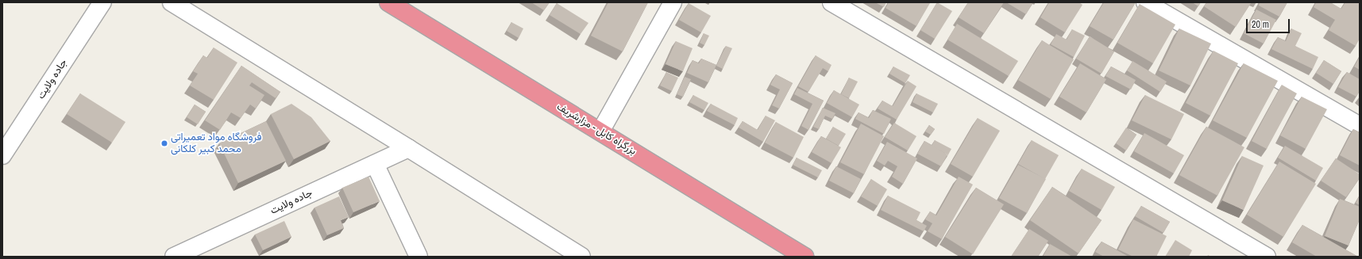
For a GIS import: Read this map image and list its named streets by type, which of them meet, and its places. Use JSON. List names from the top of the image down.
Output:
{
  "streets": {
    "highway": ["بزرگراه کابل - مزارشریف"],
    "street": ["جاده ولایت"]
  },
  "places": ["فروشگاه مواد تعمیراتی محمد کبیر کلکانی"],
  "scale_bar": "20 m"
}
